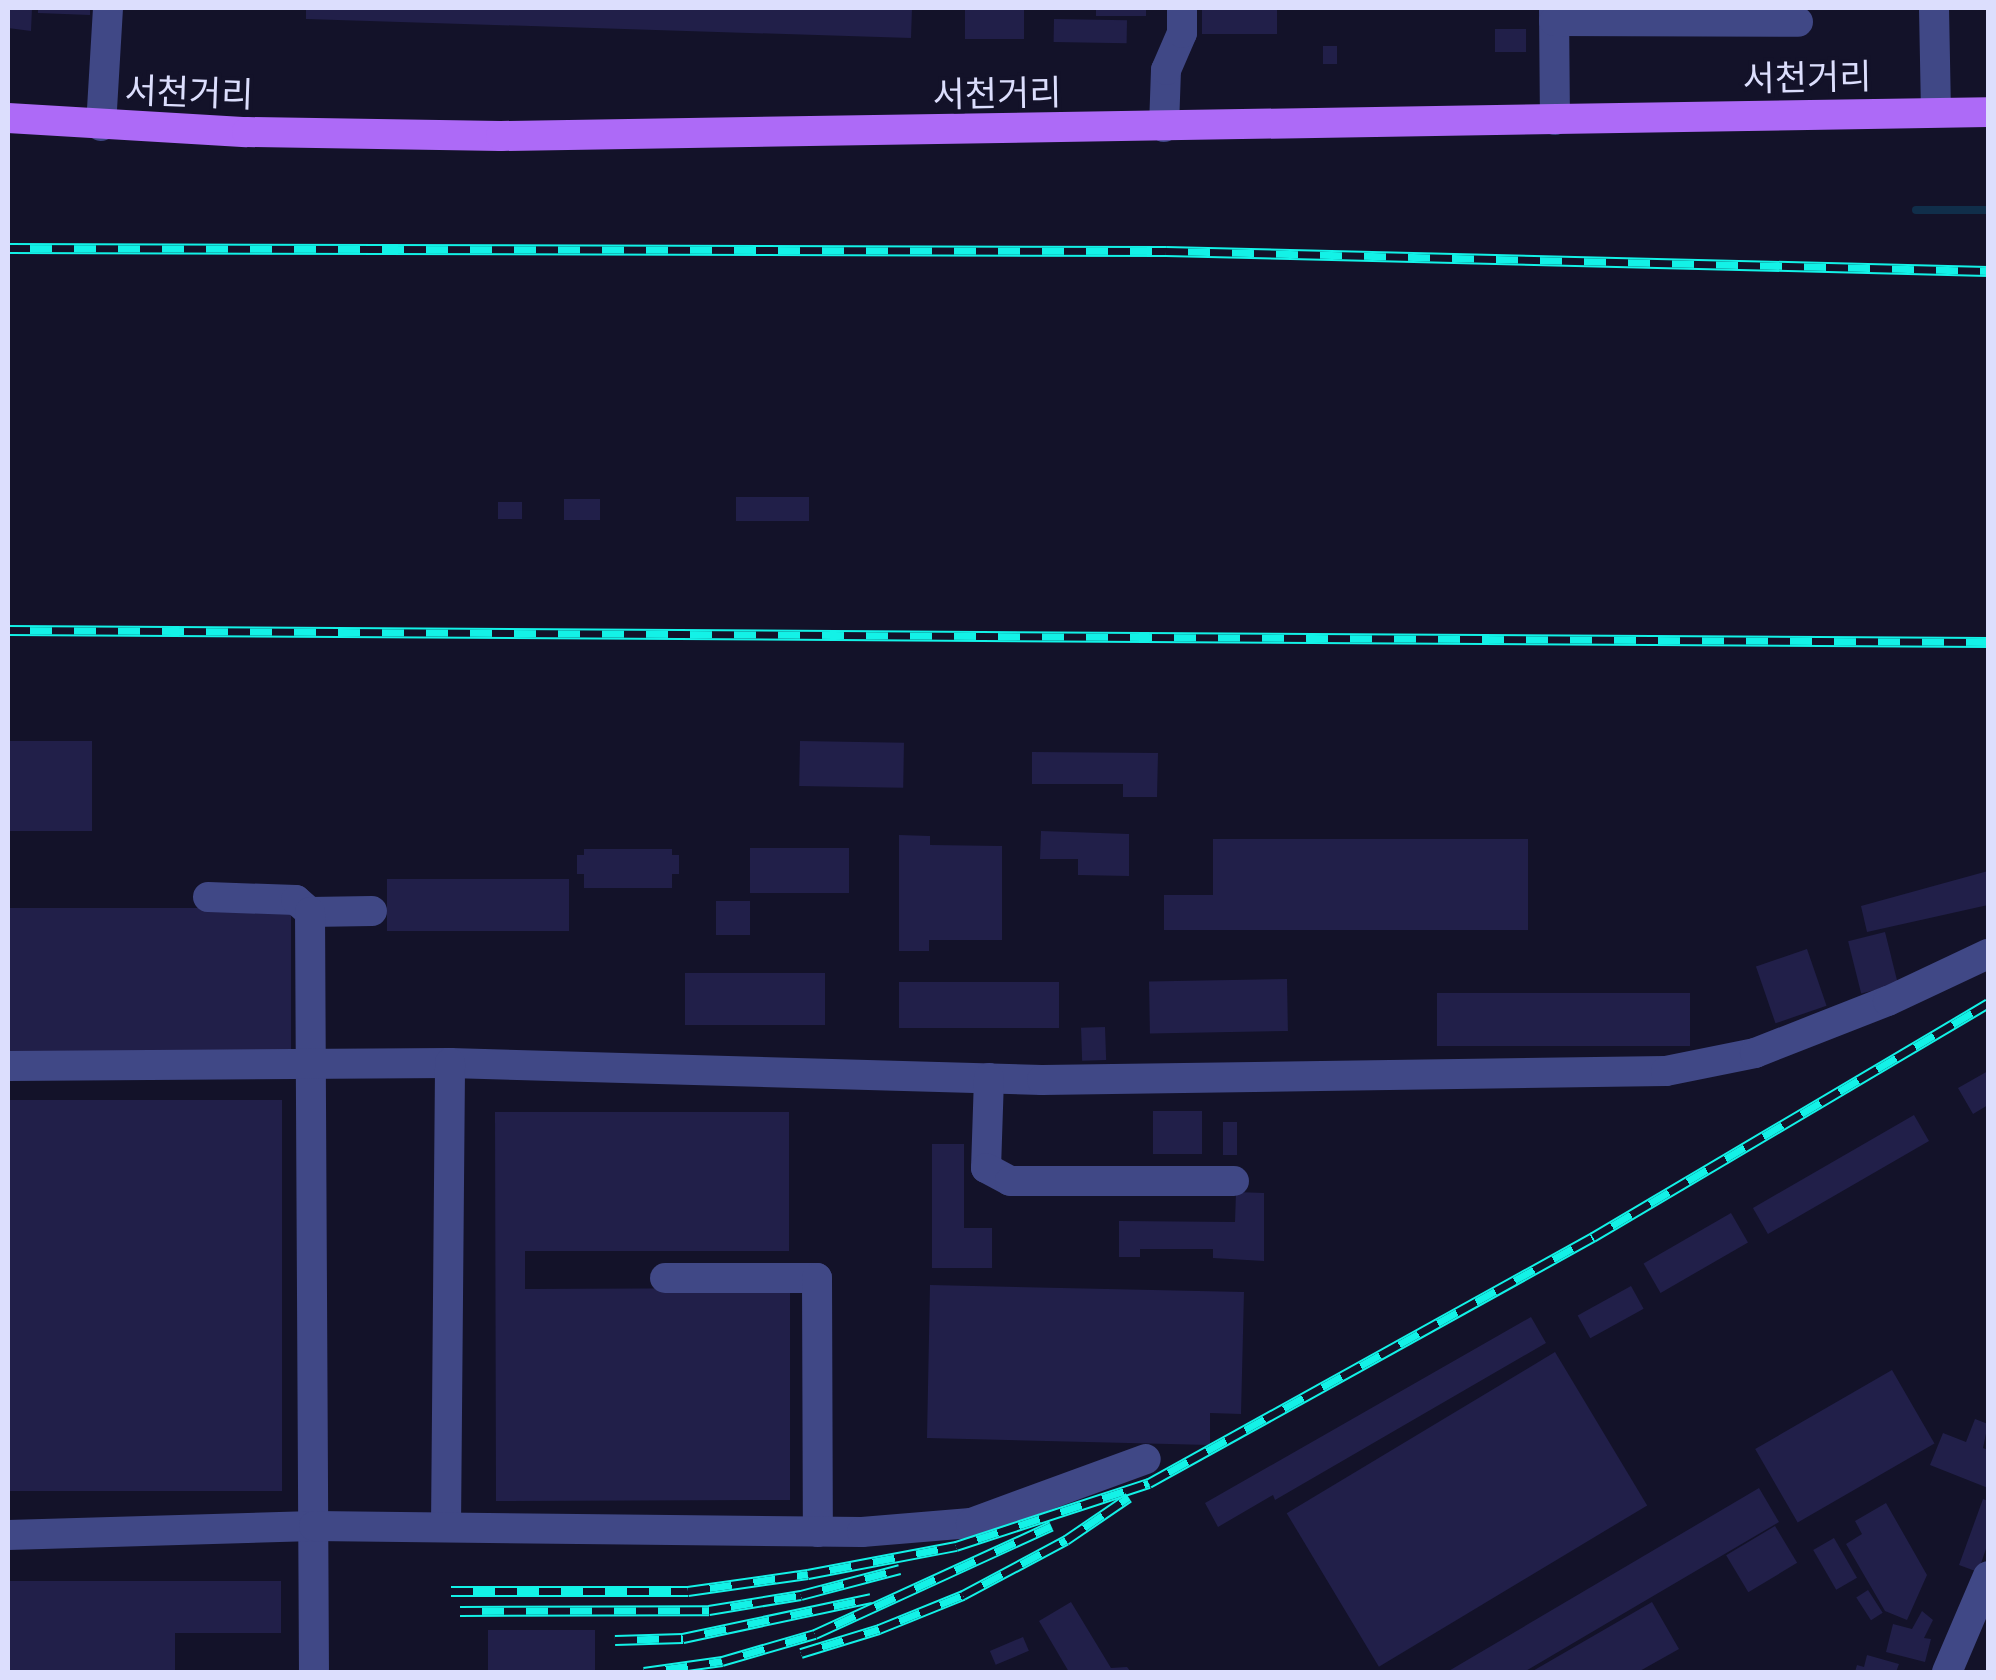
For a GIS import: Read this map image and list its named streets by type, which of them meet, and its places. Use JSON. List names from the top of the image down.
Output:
{
  "streets": {
    "main road": ["서천거리"]
  }
}
